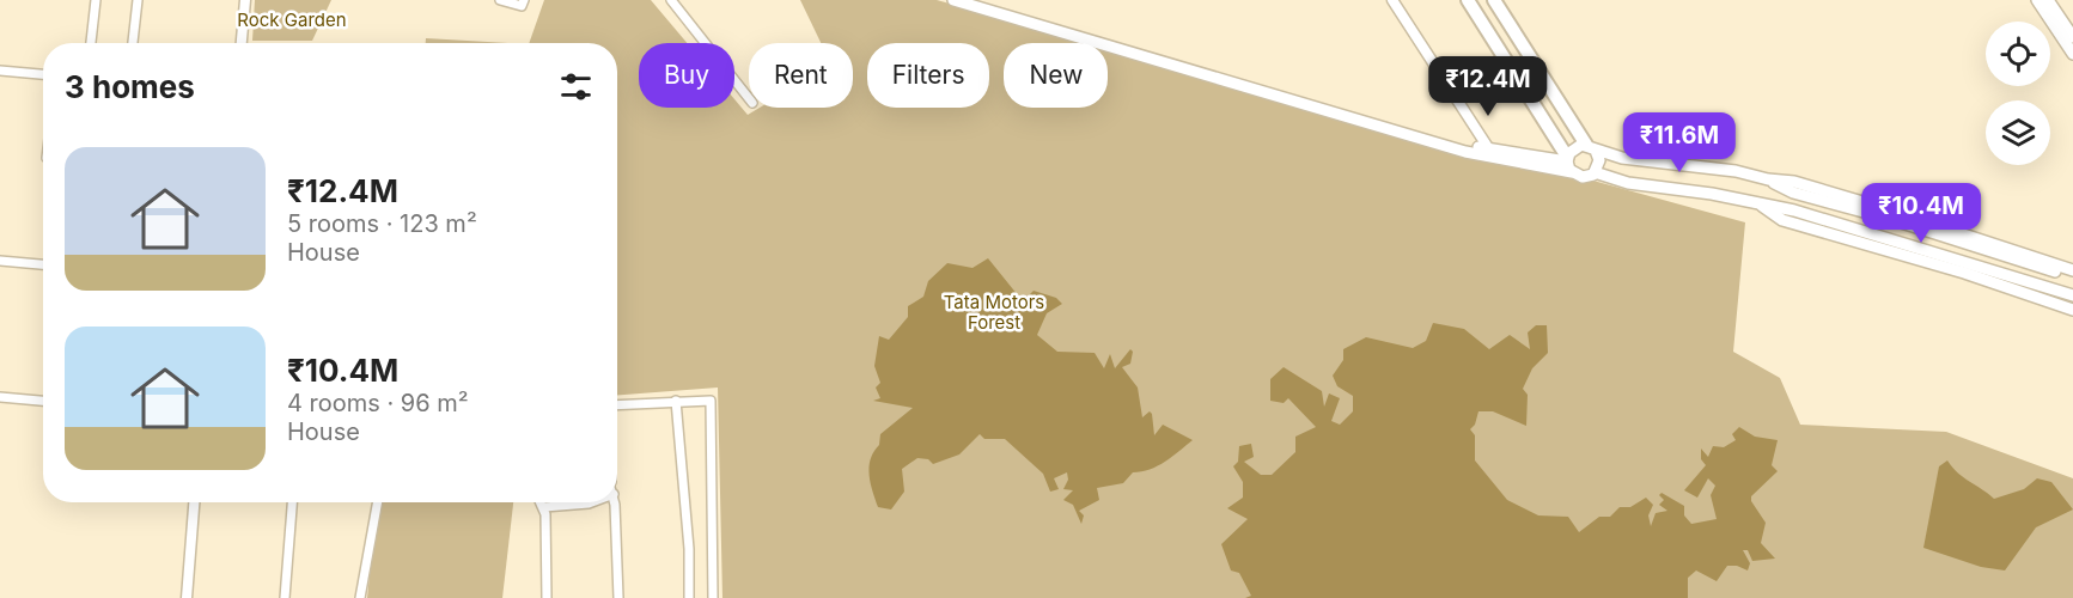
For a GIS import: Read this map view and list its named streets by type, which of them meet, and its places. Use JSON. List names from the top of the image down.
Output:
{
  "parks": ["Rock Garden", "Tata Motors Forest"],
  "page": {
    "chip": [
      "Buy",
      "Rent",
      "Filters",
      "New"
    ],
    "heading": "3 homes",
    "price": ["₹12.4M", "₹11.6M", "₹10.4M"],
    "list": [
      {
        "name": "₹12.4M",
        "note": "5 rooms · 123 m² · House"
      },
      {
        "name": "₹10.4M",
        "note": "4 rooms · 96 m² · House"
      }
    ]
  }
}
